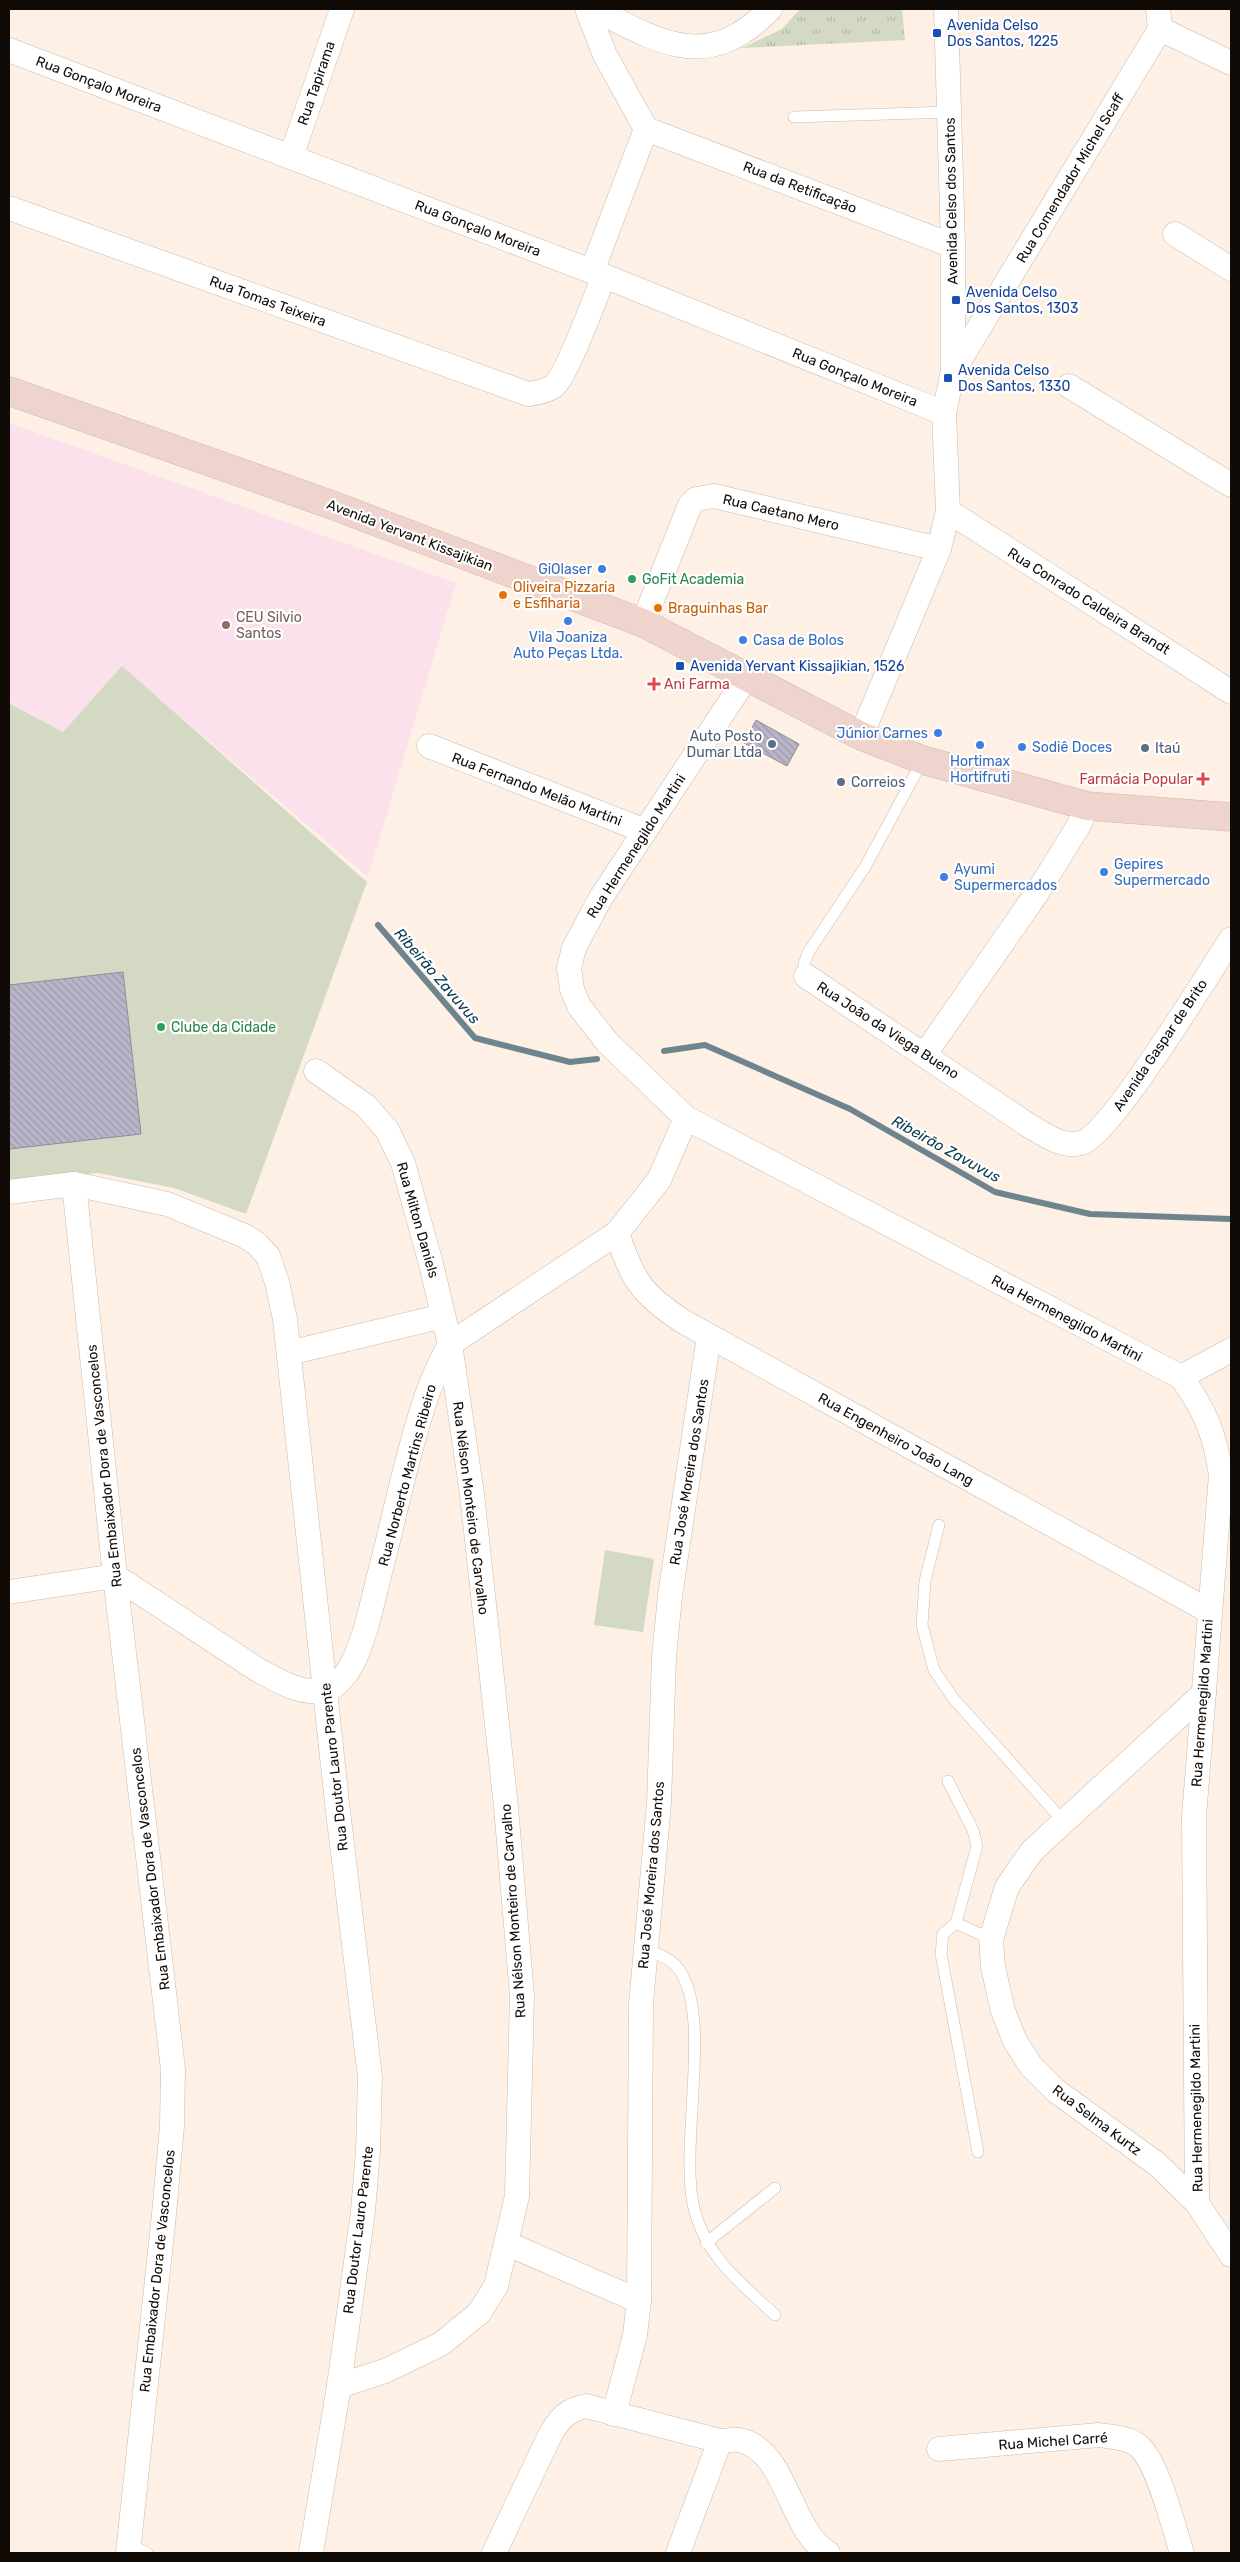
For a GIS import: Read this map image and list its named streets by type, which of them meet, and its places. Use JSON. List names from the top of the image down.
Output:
{
  "streets": {
    "main road": ["Avenida Yervant Kissajikian"],
    "street": [
      "Rua Tapirama",
      "Rua Gonçalo Moreira",
      "Rua Comendador Michel Scaff",
      "Rua da Retificação",
      "Avenida Celso dos Santos",
      "Rua Tomas Teixeira",
      "Rua Caetano Mero",
      "Rua Conrado Caldeira Brandt",
      "Rua Fernando Melão Martini",
      "Rua Hermenegildo Martini",
      "Rua João da Viega Bueno",
      "Avenida Gaspar de Brito",
      "Rua Milton Daniels",
      "Rua Engenheiro João Lang",
      "Rua Embaixador Dora de Vasconcelos",
      "Rua José Moreira dos Santos",
      "Rua Norberto Martins Ribeiro",
      "Rua Nélson Monteiro de Carvalho",
      "Rua Doutor Lauro Parente",
      "Rua Selma Kurtz",
      "Rua Michel Carré"
    ]
  },
  "crossings": [
    ["Rua Tapirama", "Rua Gonçalo Moreira"],
    ["Rua Gonçalo Moreira", "Avenida Celso dos Santos"],
    ["Rua Gonçalo Moreira", "Rua Tomas Teixeira"],
    ["Rua Comendador Michel Scaff", "Avenida Celso dos Santos"],
    ["Rua da Retificação", "Avenida Celso dos Santos"],
    ["Avenida Celso dos Santos", "Rua Caetano Mero"],
    ["Avenida Celso dos Santos", "Avenida Yervant Kissajikian"],
    ["Avenida Celso dos Santos", "Rua Conrado Caldeira Brandt"],
    ["Rua Caetano Mero", "Avenida Yervant Kissajikian"],
    ["Avenida Yervant Kissajikian", "Rua Hermenegildo Martini"],
    ["Avenida Yervant Kissajikian", "Rua João da Viega Bueno"],
    ["Rua Fernando Melão Martini", "Rua Hermenegildo Martini"],
    ["Rua Hermenegildo Martini", "Rua Engenheiro João Lang"],
    ["Rua Hermenegildo Martini", "Rua Norberto Martins Ribeiro"],
    ["Rua Hermenegildo Martini", "Rua Selma Kurtz"],
    ["Rua João da Viega Bueno", "Avenida Gaspar de Brito"],
    ["Rua Milton Daniels", "Rua Norberto Martins Ribeiro"],
    ["Rua Milton Daniels", "Rua Nélson Monteiro de Carvalho"],
    ["Rua Engenheiro João Lang", "Rua José Moreira dos Santos"],
    ["Rua Engenheiro João Lang", "Rua Norberto Martins Ribeiro"],
    ["Rua Embaixador Dora de Vasconcelos", "Rua Doutor Lauro Parente"],
    ["Rua Norberto Martins Ribeiro", "Rua Nélson Monteiro de Carvalho"],
    ["Rua Norberto Martins Ribeiro", "Rua Doutor Lauro Parente"],
    ["Rua Nélson Monteiro de Carvalho", "Rua Doutor Lauro Parente"]
  ],
  "water": ["Ribeirão Zavuvus"],
  "places": {
    "transit": [
      "Avenida Celso Dos Santos, 1225",
      "Avenida Celso Dos Santos, 1303",
      "Avenida Celso Dos Santos, 1330",
      "Avenida Yervant Kissajikian, 1526"
    ],
    "other": [
      "GiOlaser",
      "GoFit Academia",
      "Oliveira Pizzaria e Esfiharia",
      "Braguinhas Bar",
      "Vila Joaniza Auto Peças Ltda.",
      "CEU Silvio Santos",
      "Casa de Bolos",
      "Júnior Carnes",
      "Auto Posto Dumar Ltda",
      "Hortimax Hortifruti",
      "Sodiê Doces",
      "Itaú",
      "Correios",
      "Gepires Supermercado",
      "Ayumi Supermercados",
      "Clube da Cidade"
    ],
    "health": ["Ani Farma", "Farmácia Popular"]
  }
}
